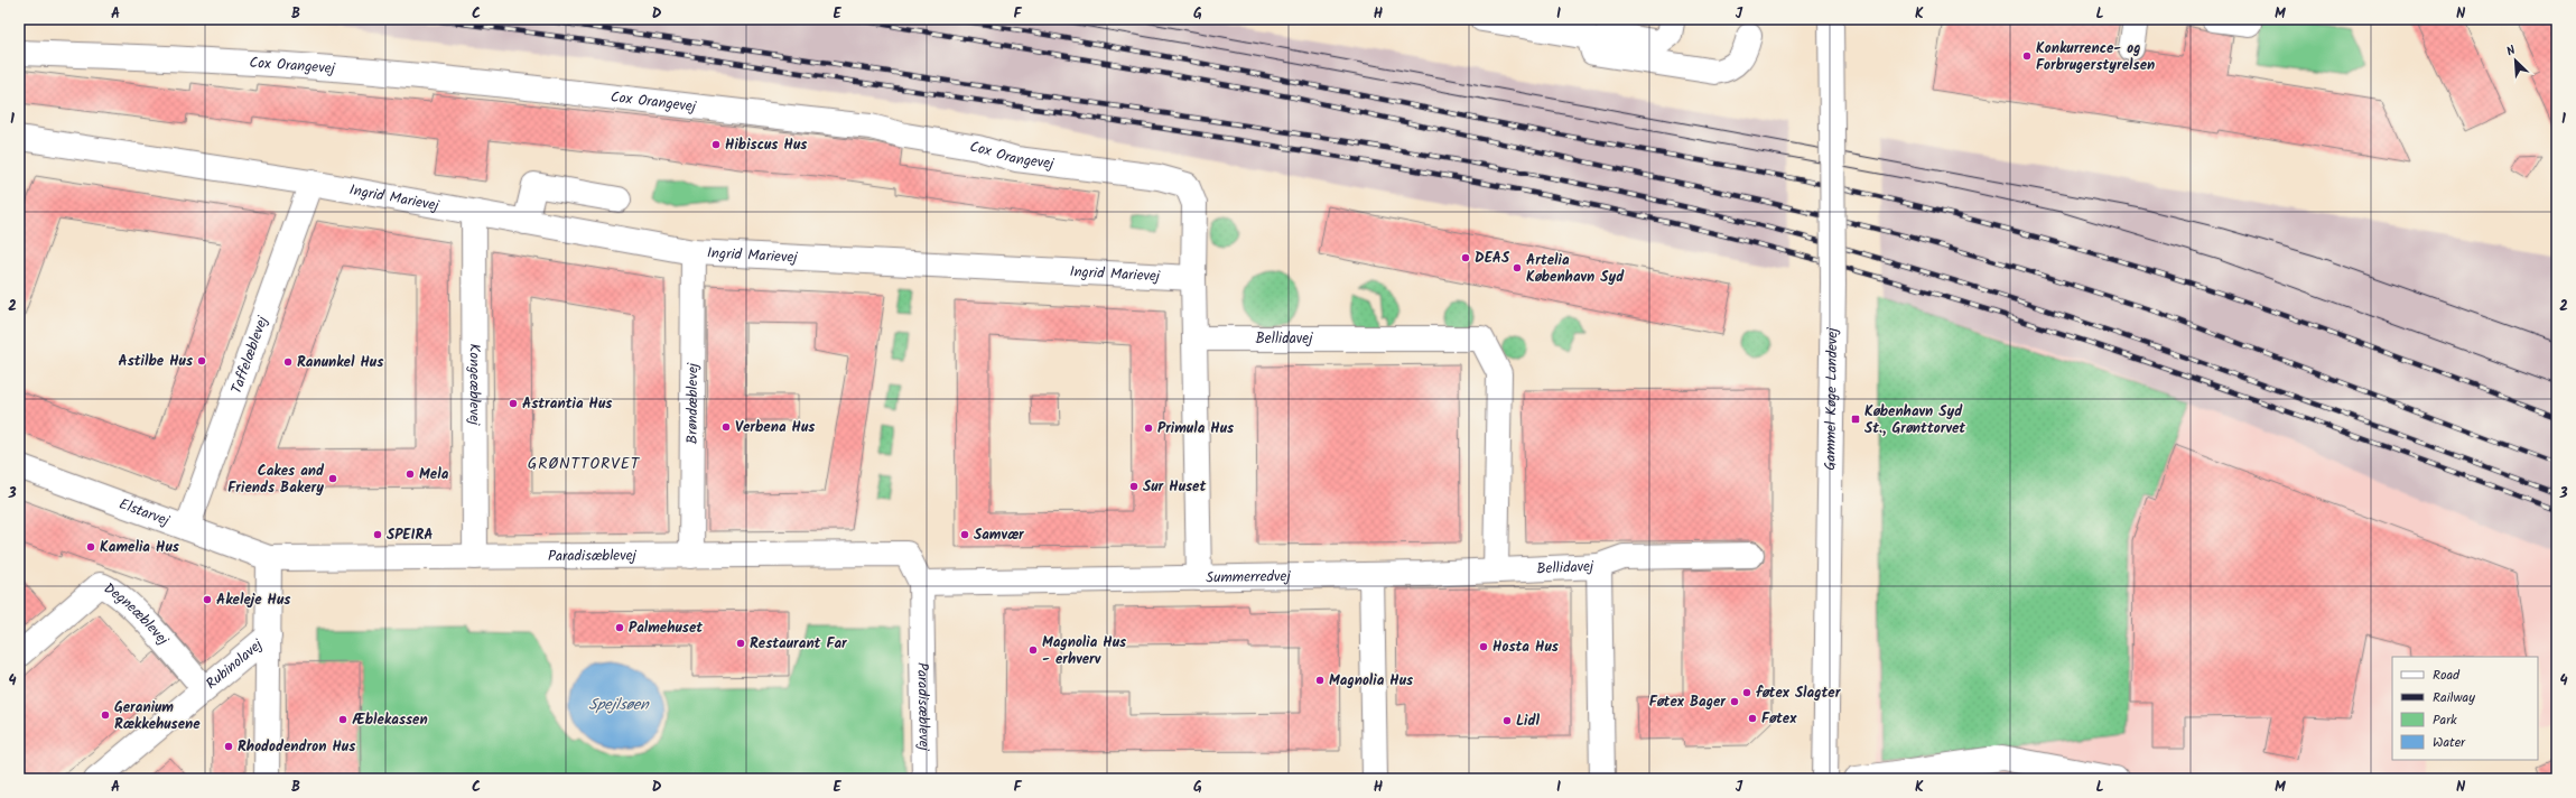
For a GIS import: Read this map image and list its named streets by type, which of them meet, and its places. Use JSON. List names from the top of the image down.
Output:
{
  "streets": {
    "street": [
      "Cox Orangevej",
      "Ingrid Marievej",
      "Bellidavej",
      "Taffelæblevej",
      "Kongeæblevej",
      "Gammel Køge Landevej",
      "Brøndæblevej",
      "Elstarvej",
      "Paradisæblevej",
      "Summerredvej",
      "Degneæblevej",
      "Rubinolavej"
    ]
  },
  "crossings": [
    ["Cox Orangevej", "Ingrid Marievej"],
    ["Ingrid Marievej", "Taffelæblevej"],
    ["Ingrid Marievej", "Kongeæblevej"],
    ["Ingrid Marievej", "Brøndæblevej"],
    ["Bellidavej", "Summerredvej"],
    ["Taffelæblevej", "Elstarvej"],
    ["Kongeæblevej", "Paradisæblevej"],
    ["Brøndæblevej", "Paradisæblevej"],
    ["Elstarvej", "Paradisæblevej"],
    ["Paradisæblevej", "Summerredvej"],
    ["Degneæblevej", "Rubinolavej"]
  ],
  "districts": ["GRØNTTORVET"],
  "water": ["Spejlsøen"],
  "places": {
    "other": [
      "Konkurrence- og Forbrugerstyrelsen",
      "Hibiscus Hus",
      "DEAS",
      "Artelia København Syd",
      "Astilbe Hus",
      "Ranunkel Hus",
      "Astrantia Hus",
      "Verbena Hus",
      "Primula Hus",
      "Mela",
      "Cakes and Friends Bakery",
      "Sur Huset",
      "SPEIRA",
      "Samvær",
      "Kamelia Hus",
      "Akeleje Hus",
      "Palmehuset",
      "Restaurant Far",
      "Hosta Hus",
      "Magnolia Hus - erhverv",
      "Magnolia Hus",
      "føtex Slagter",
      "Føtex Bager",
      "Geranium Rækkehusene",
      "Føtex",
      "Æblekassen",
      "Lidl",
      "Rhododendron Hus"
    ],
    "transit": ["København Syd St., Grønttorvet"]
  },
  "legend": [
    "Road",
    "Railway",
    "Park",
    "Water"
  ],
  "north": "top left",
  "grid": {
    "columns": [
      "A",
      "B",
      "C",
      "D",
      "E",
      "F",
      "G",
      "H",
      "I",
      "J",
      "K",
      "L",
      "M",
      "N"
    ],
    "rows": [
      "1",
      "2",
      "3",
      "4"
    ]
  }
}
